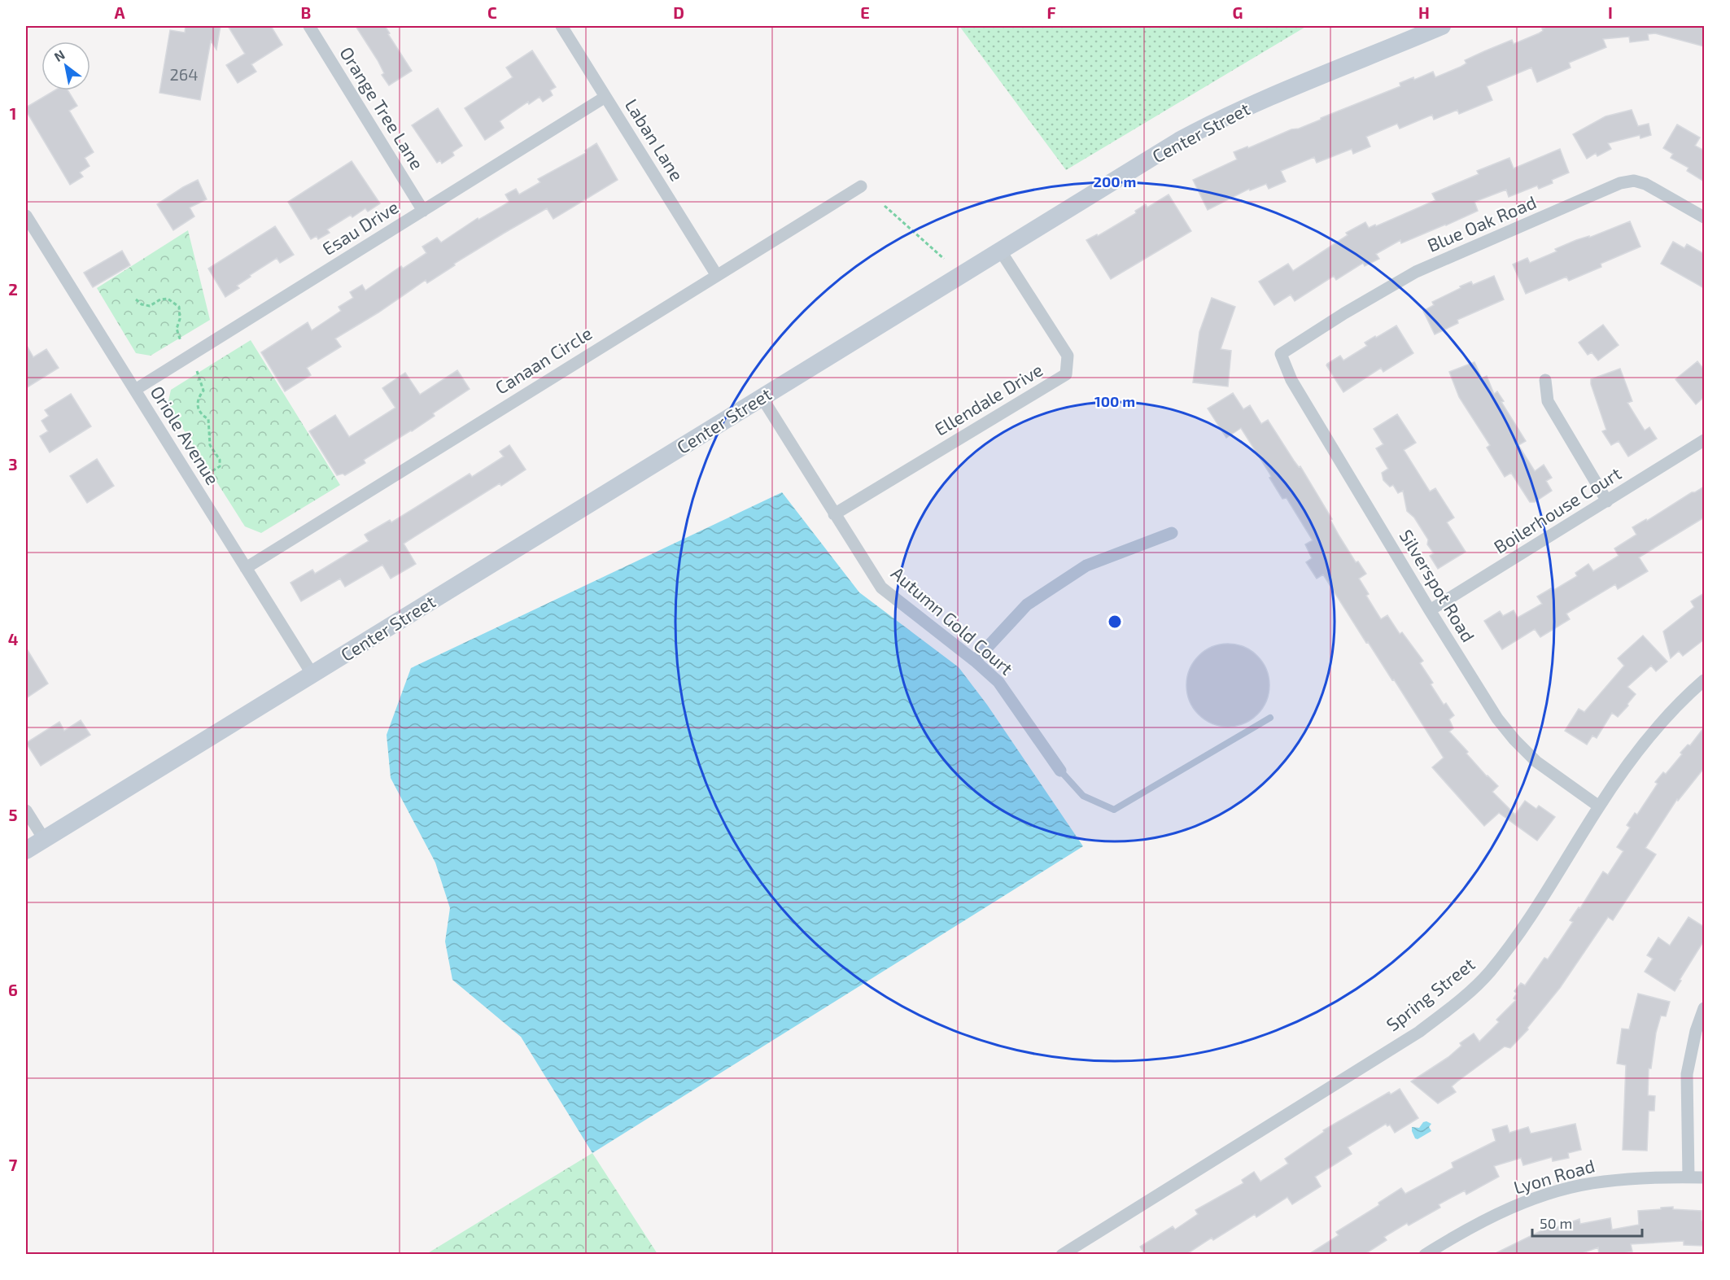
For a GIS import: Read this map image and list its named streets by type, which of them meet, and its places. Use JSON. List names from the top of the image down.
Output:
{
  "streets": {
    "street": [
      "Orange Tree Lane",
      "Center Street",
      "Laban Lane",
      "Blue Oak Road",
      "Esau Drive",
      "Canaan Circle",
      "Ellendale Drive",
      "Oriole Avenue",
      "Boilerhouse Court",
      "Silverspot Road",
      "Autumn Gold Court",
      "Spring Street",
      "Lyon Road"
    ]
  },
  "crossings": [
    ["Orange Tree Lane", "Esau Drive"],
    ["Center Street", "Ellendale Drive"],
    ["Center Street", "Oriole Avenue"],
    ["Center Street", "Autumn Gold Court"],
    ["Laban Lane", "Esau Drive"],
    ["Laban Lane", "Canaan Circle"],
    ["Blue Oak Road", "Silverspot Road"],
    ["Esau Drive", "Oriole Avenue"],
    ["Canaan Circle", "Oriole Avenue"],
    ["Ellendale Drive", "Autumn Gold Court"],
    ["Boilerhouse Court", "Silverspot Road"],
    ["Silverspot Road", "Spring Street"]
  ],
  "house_numbers": ["264"],
  "scale_bar": "50 m",
  "north": "top left",
  "grid": {
    "columns": [
      "A",
      "B",
      "C",
      "D",
      "E",
      "F",
      "G",
      "H",
      "I"
    ],
    "rows": [
      "1",
      "2",
      "3",
      "4",
      "5",
      "6",
      "7"
    ]
  },
  "rings": ["200 m", "100 m"]
}
